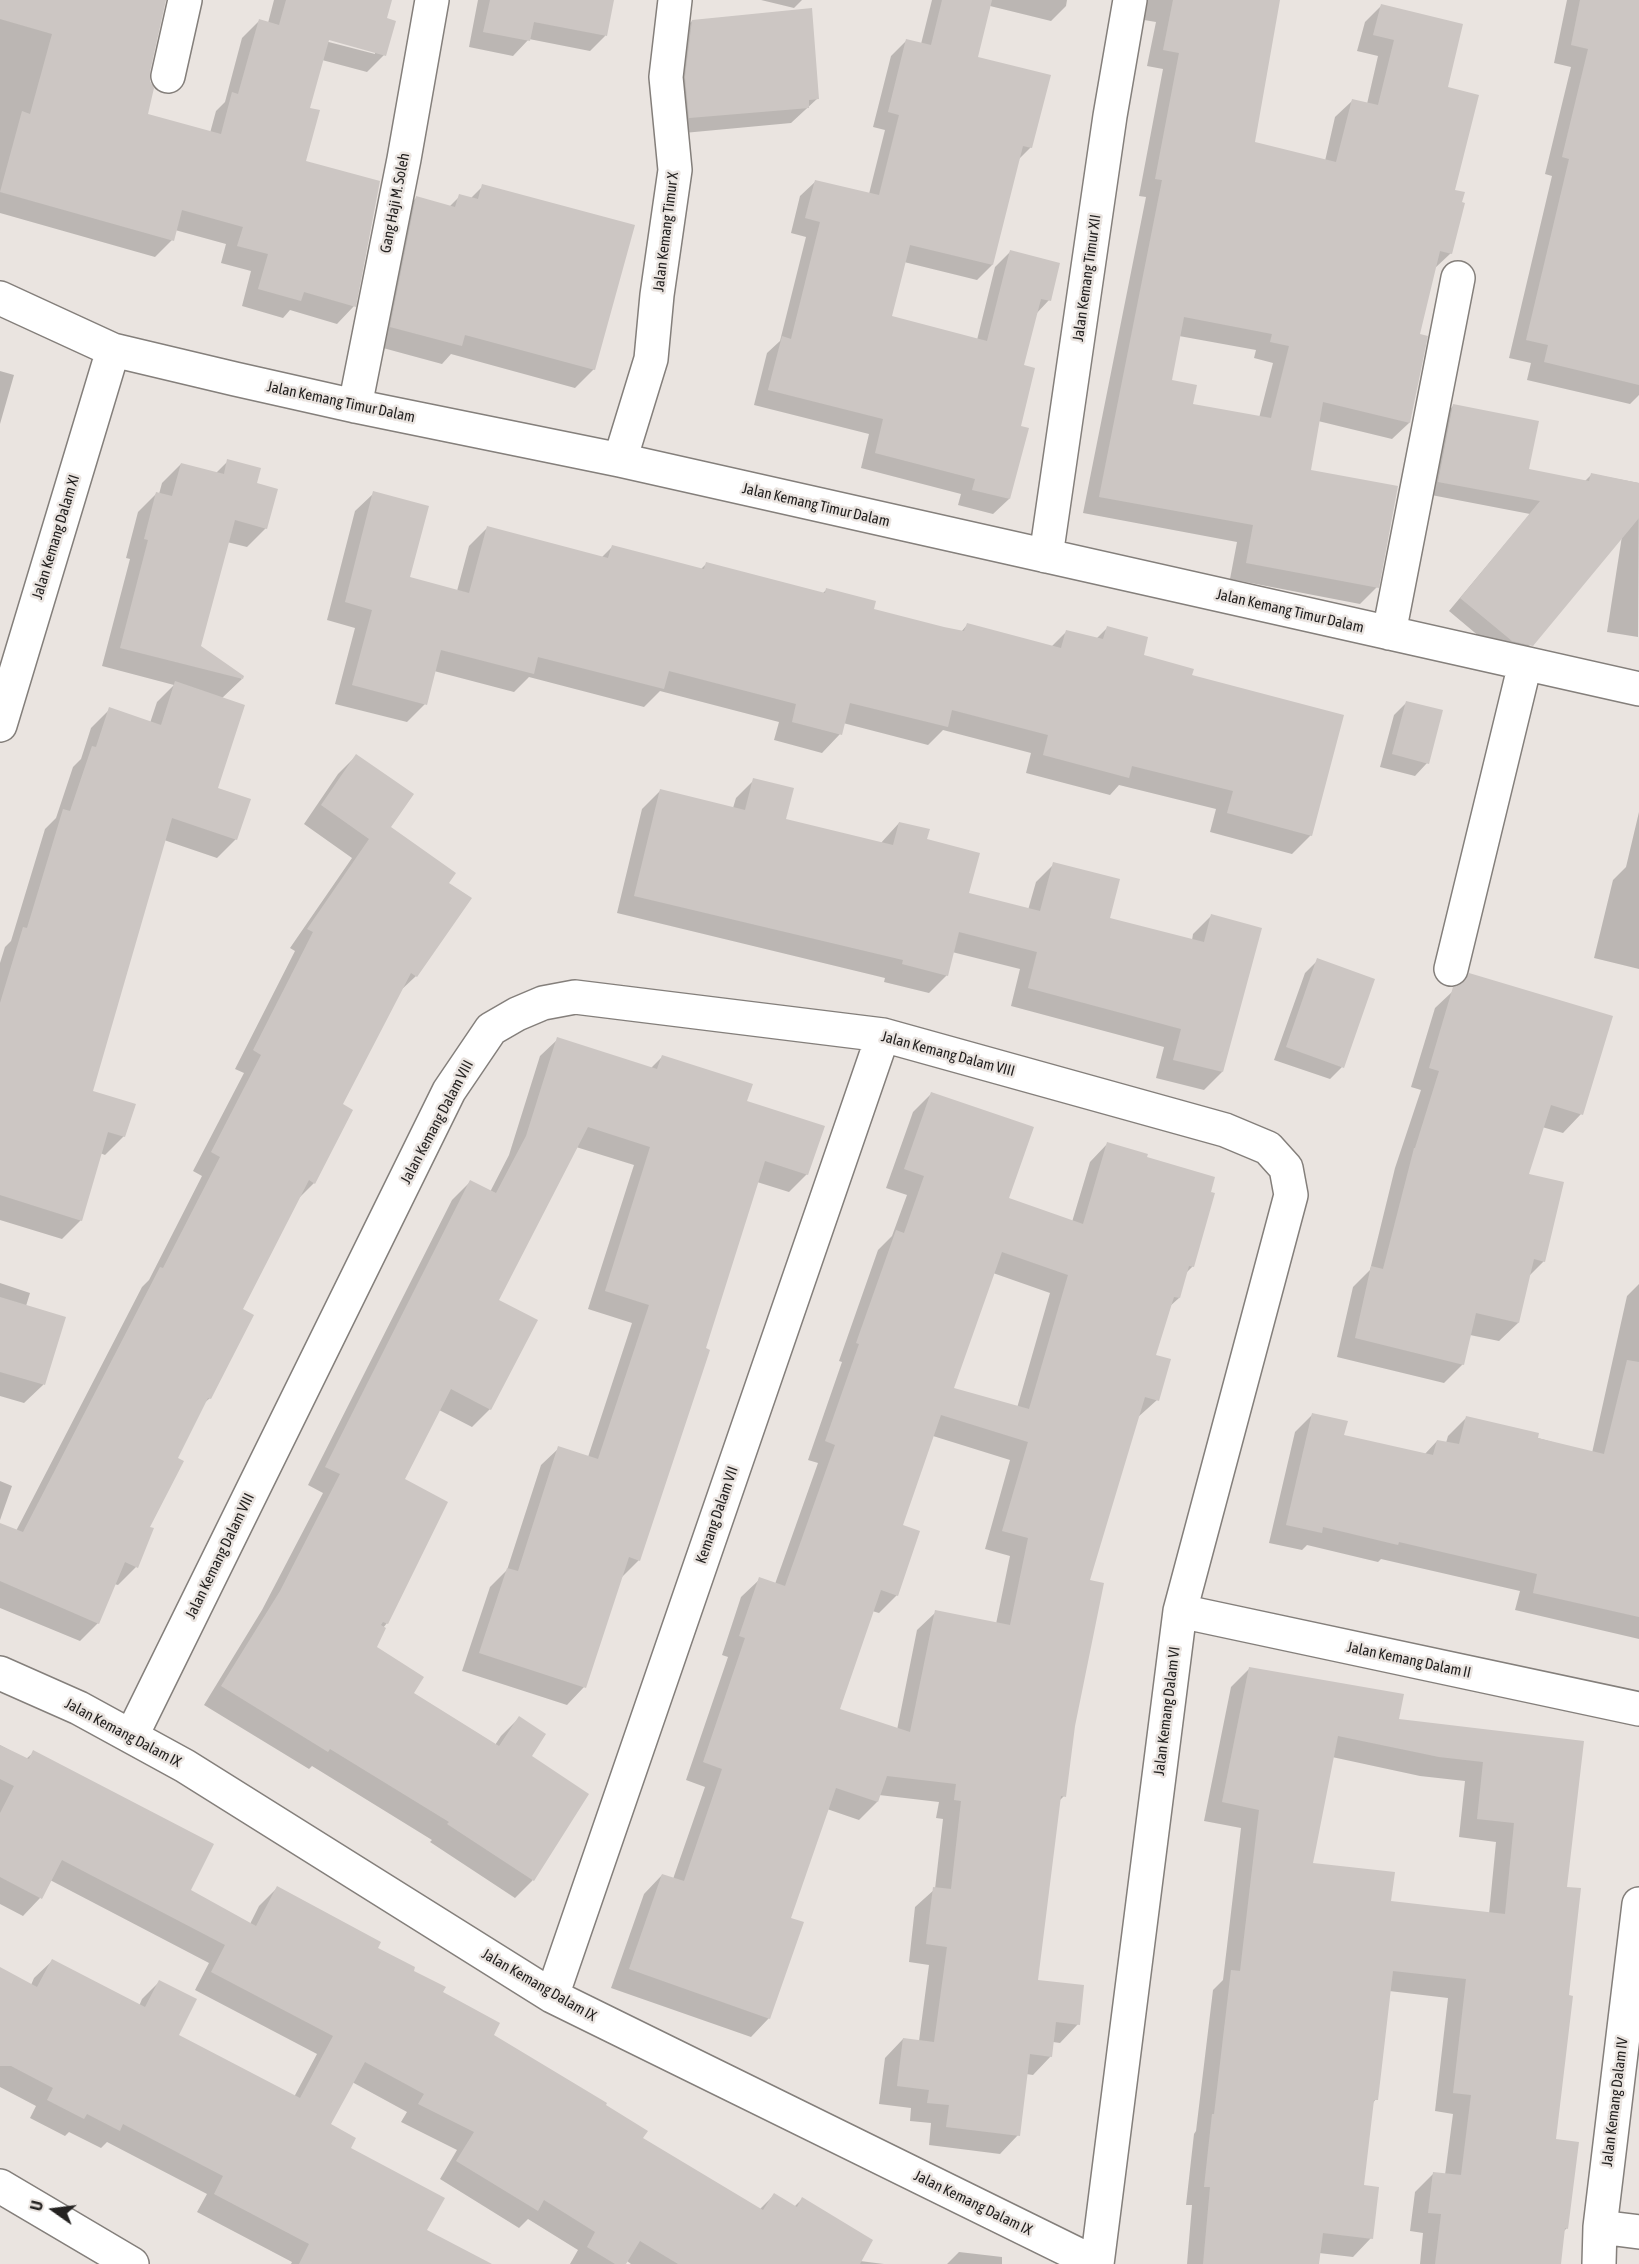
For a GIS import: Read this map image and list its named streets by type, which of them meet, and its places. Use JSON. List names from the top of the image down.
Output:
{
  "streets": {
    "street": [
      "Gang Haji M. Soleh",
      "Jalan Kemang Timur X",
      "Jalan Kemang Timur XII",
      "Jalan Kemang Timur Dalam",
      "Jalan Kemang Dalam XI",
      "Jalan Kemang Dalam VIII",
      "Kemang Dalam VII",
      "Jalan Kemang Dalam II",
      "Jalan Kemang Dalam VI",
      "Jalan Kemang Dalam IX",
      "Jalan Kemang Dalam IV"
    ]
  },
  "crossings": [
    ["Gang Haji M. Soleh", "Jalan Kemang Timur Dalam"],
    ["Jalan Kemang Timur X", "Jalan Kemang Timur Dalam"],
    ["Jalan Kemang Timur XII", "Jalan Kemang Timur Dalam"],
    ["Jalan Kemang Timur Dalam", "Jalan Kemang Dalam XI"],
    ["Jalan Kemang Dalam VIII", "Kemang Dalam VII"],
    ["Jalan Kemang Dalam VIII", "Jalan Kemang Dalam VI"],
    ["Jalan Kemang Dalam VIII", "Jalan Kemang Dalam IX"],
    ["Kemang Dalam VII", "Jalan Kemang Dalam IX"],
    ["Jalan Kemang Dalam II", "Jalan Kemang Dalam VI"],
    ["Jalan Kemang Dalam VI", "Jalan Kemang Dalam IX"]
  ],
  "north": "left"
}
